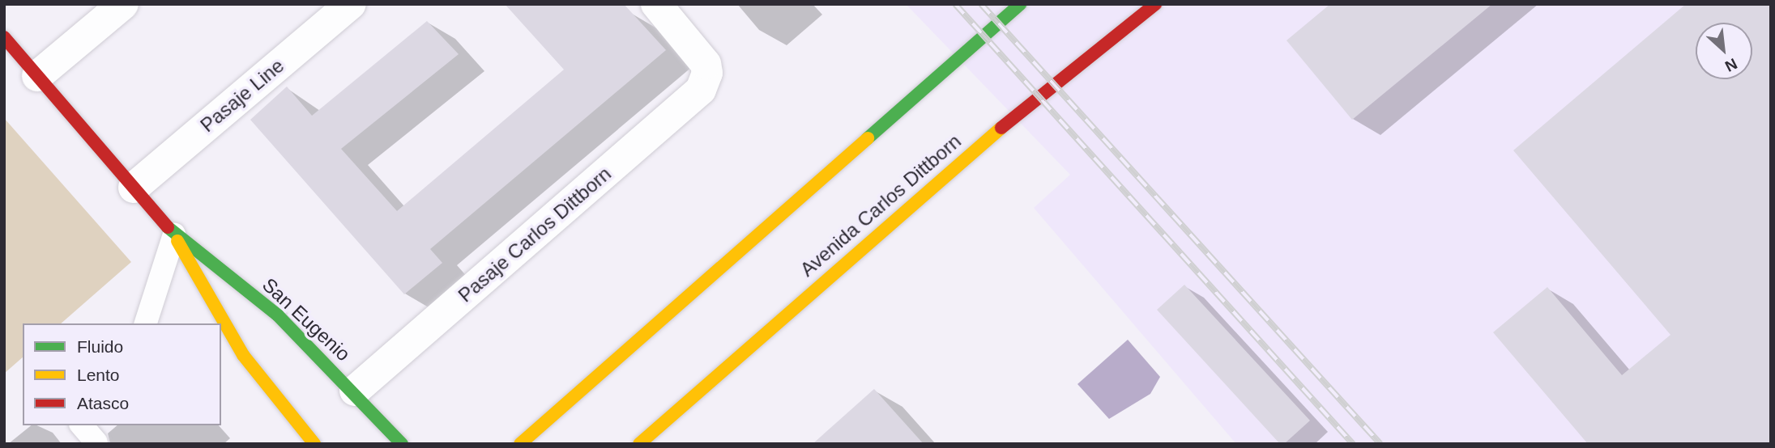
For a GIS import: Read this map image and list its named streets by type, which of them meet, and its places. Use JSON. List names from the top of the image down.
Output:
{
  "streets": {
    "main road": ["Avenida Carlos Dittborn", "San Eugenio"],
    "street": ["Pasaje Line", "Pasaje Carlos Dittborn"]
  },
  "crossings": [
    ["Pasaje Line", "San Eugenio"],
    ["Pasaje Carlos Dittborn", "San Eugenio"]
  ],
  "legend": ["Fluido", "Lento", "Atasco"],
  "north": "bottom right"
}
